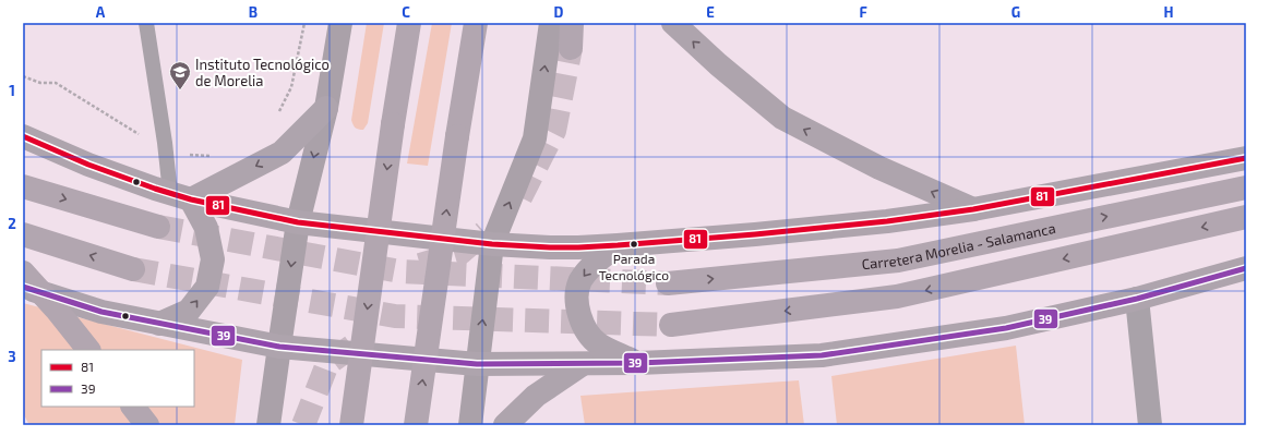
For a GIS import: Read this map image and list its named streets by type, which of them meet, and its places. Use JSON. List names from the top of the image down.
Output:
{
  "streets": {
    "highway": ["Carretera Morelia - Salamanca"]
  },
  "places": {
    "school or university": ["Instituto Tecnológico de Morelia"],
    "other": ["Parada Tecnológico"]
  },
  "lines": ["transit line 81", "transit line 39"],
  "legend": ["81", "39"],
  "grid": {
    "columns": [
      "A",
      "B",
      "C",
      "D",
      "E",
      "F",
      "G",
      "H"
    ],
    "rows": ["1", "2", "3"]
  }
}
